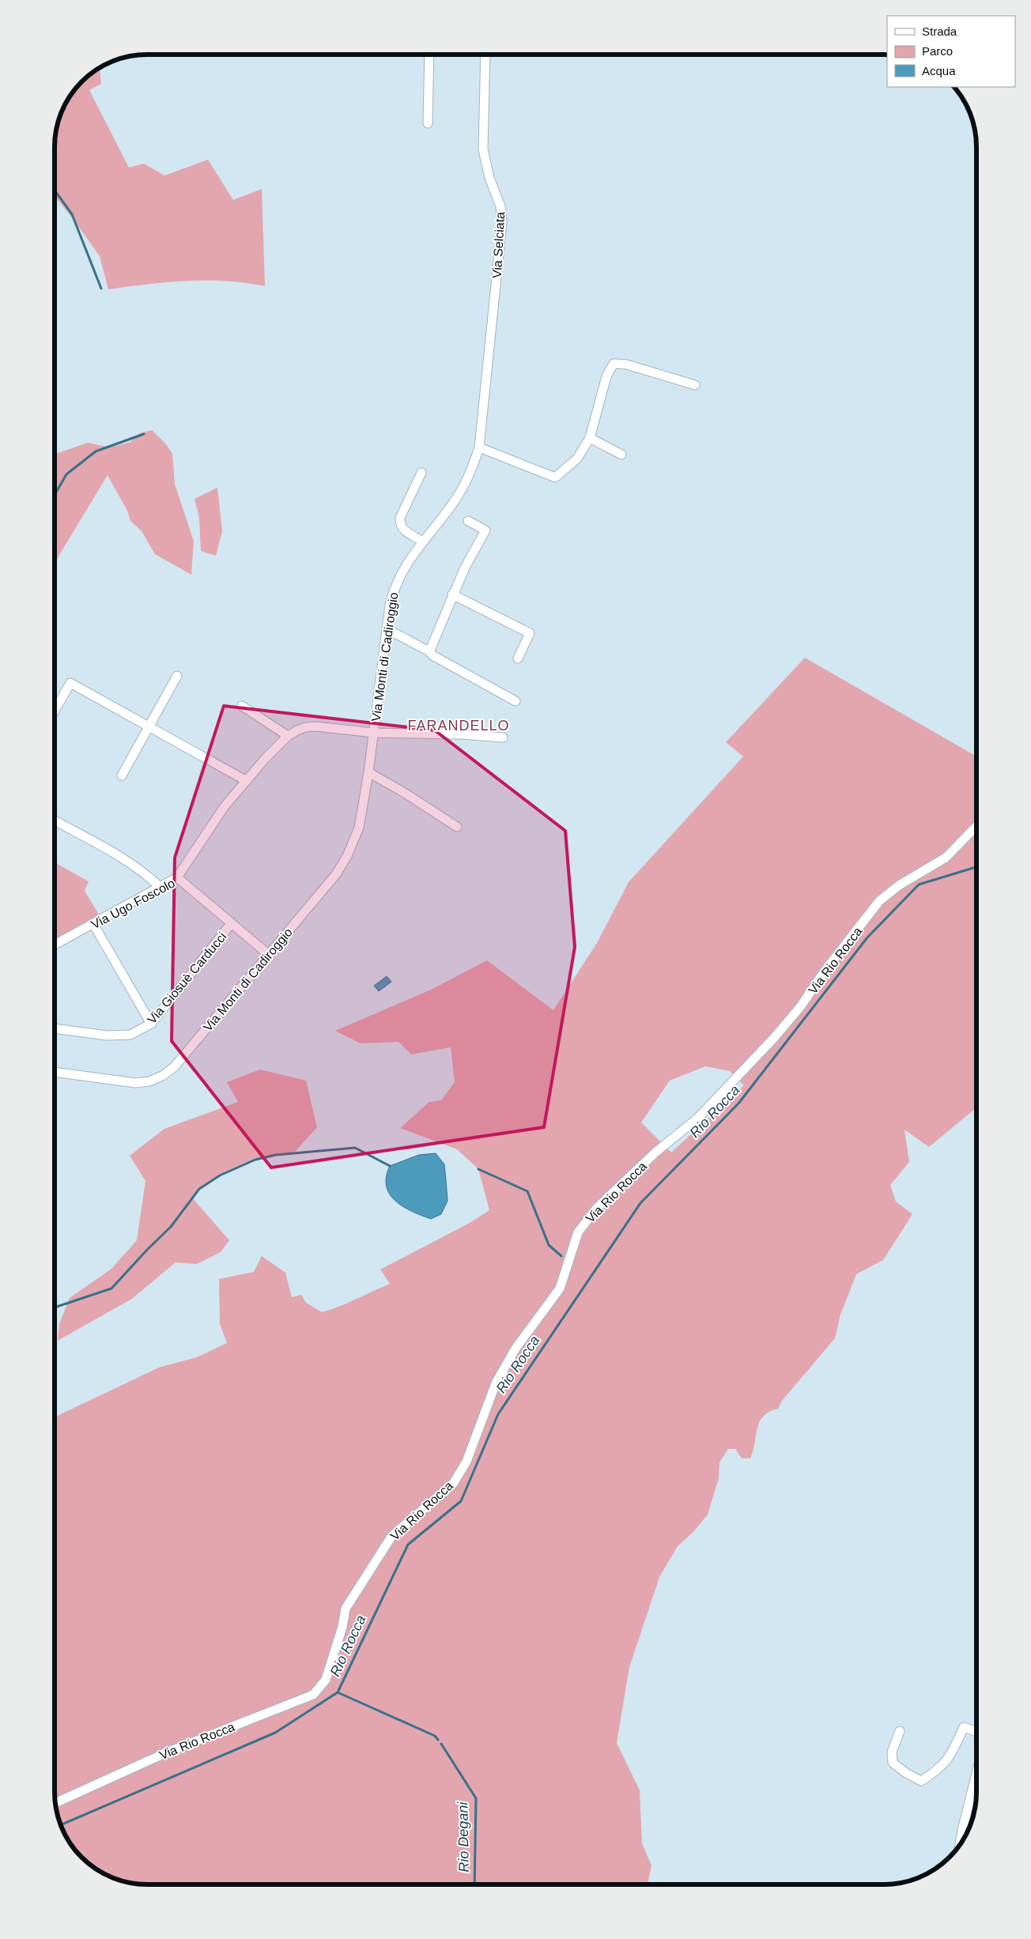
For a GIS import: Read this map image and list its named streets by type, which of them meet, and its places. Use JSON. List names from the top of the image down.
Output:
{
  "streets": {
    "street": [
      "Via Selciata",
      "Via Monti di Cadiroggio",
      "Via Ugo Foscolo",
      "Via Rio Rocca",
      "Via Giosuè Carducci"
    ]
  },
  "crossings": [
    ["Via Selciata", "Via Monti di Cadiroggio"],
    ["Via Monti di Cadiroggio", "Via Ugo Foscolo"],
    ["Via Ugo Foscolo", "Via Giosuè Carducci"]
  ],
  "districts": ["FARANDELLO"],
  "water": ["Rio Rocca", "Rio Degani"],
  "legend": ["Strada", "Parco", "Acqua"]
}
